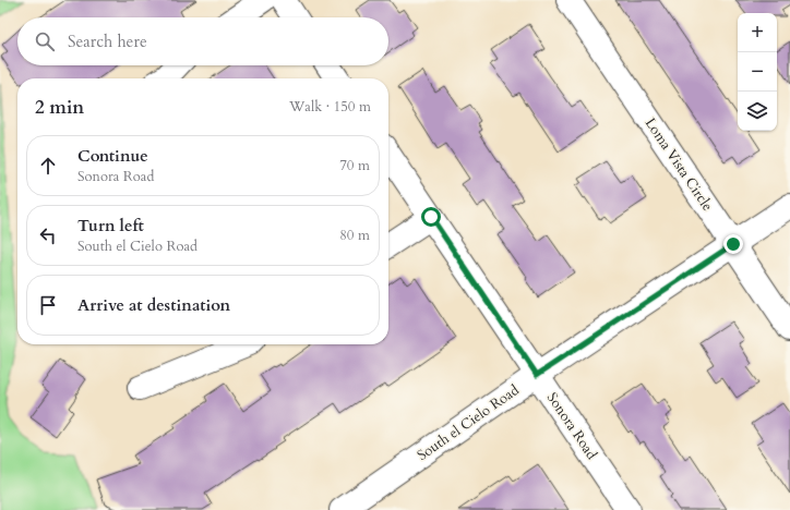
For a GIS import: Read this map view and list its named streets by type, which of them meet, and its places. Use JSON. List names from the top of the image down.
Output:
{
  "streets": {
    "street": ["Loma Vista Circle", "South el Cielo Road", "Sonora Road"]
  },
  "crossings": [
    ["Loma Vista Circle", "South el Cielo Road"],
    ["South el Cielo Road", "Sonora Road"]
  ],
  "page": {
    "map_buttons": ["+", "−"],
    "search": "Search here",
    "heading": ["2 min", "Walk · 150 m"],
    "list": [
      ["Continue", "Sonora Road", "70 m"],
      ["Turn left", "South el Cielo Road", "80 m"],
      "Arrive at destination"
    ]
  }
}
